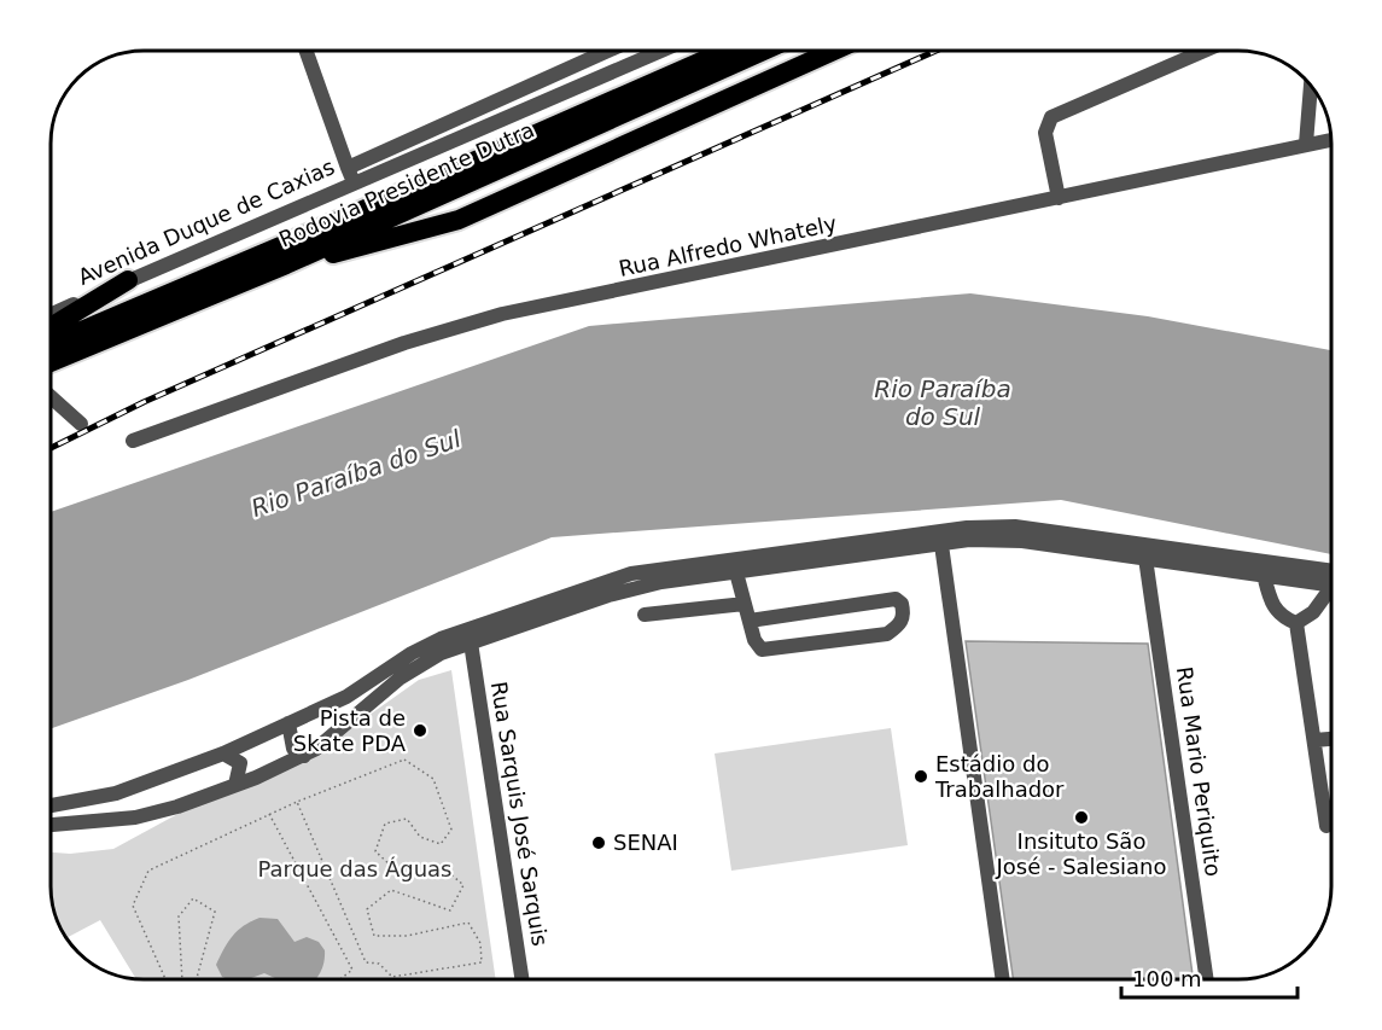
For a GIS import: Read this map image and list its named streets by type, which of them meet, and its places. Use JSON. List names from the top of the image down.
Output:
{
  "streets": {
    "highway": ["Rodovia Presidente Dutra"],
    "street": [
      "Avenida Duque de Caxias",
      "Rua Alfredo Whately",
      "Rua Mario Periquito",
      "Rua Sarquis José Sarquis"
    ]
  },
  "water": ["Rio Paraíba do Sul"],
  "parks": ["Parque das Águas"],
  "places": [
    "Pista de Skate PDA",
    "Estádio do Trabalhador",
    "Insituto São José - Salesiano",
    "SENAI"
  ],
  "scale_bar": "100 m"
}
